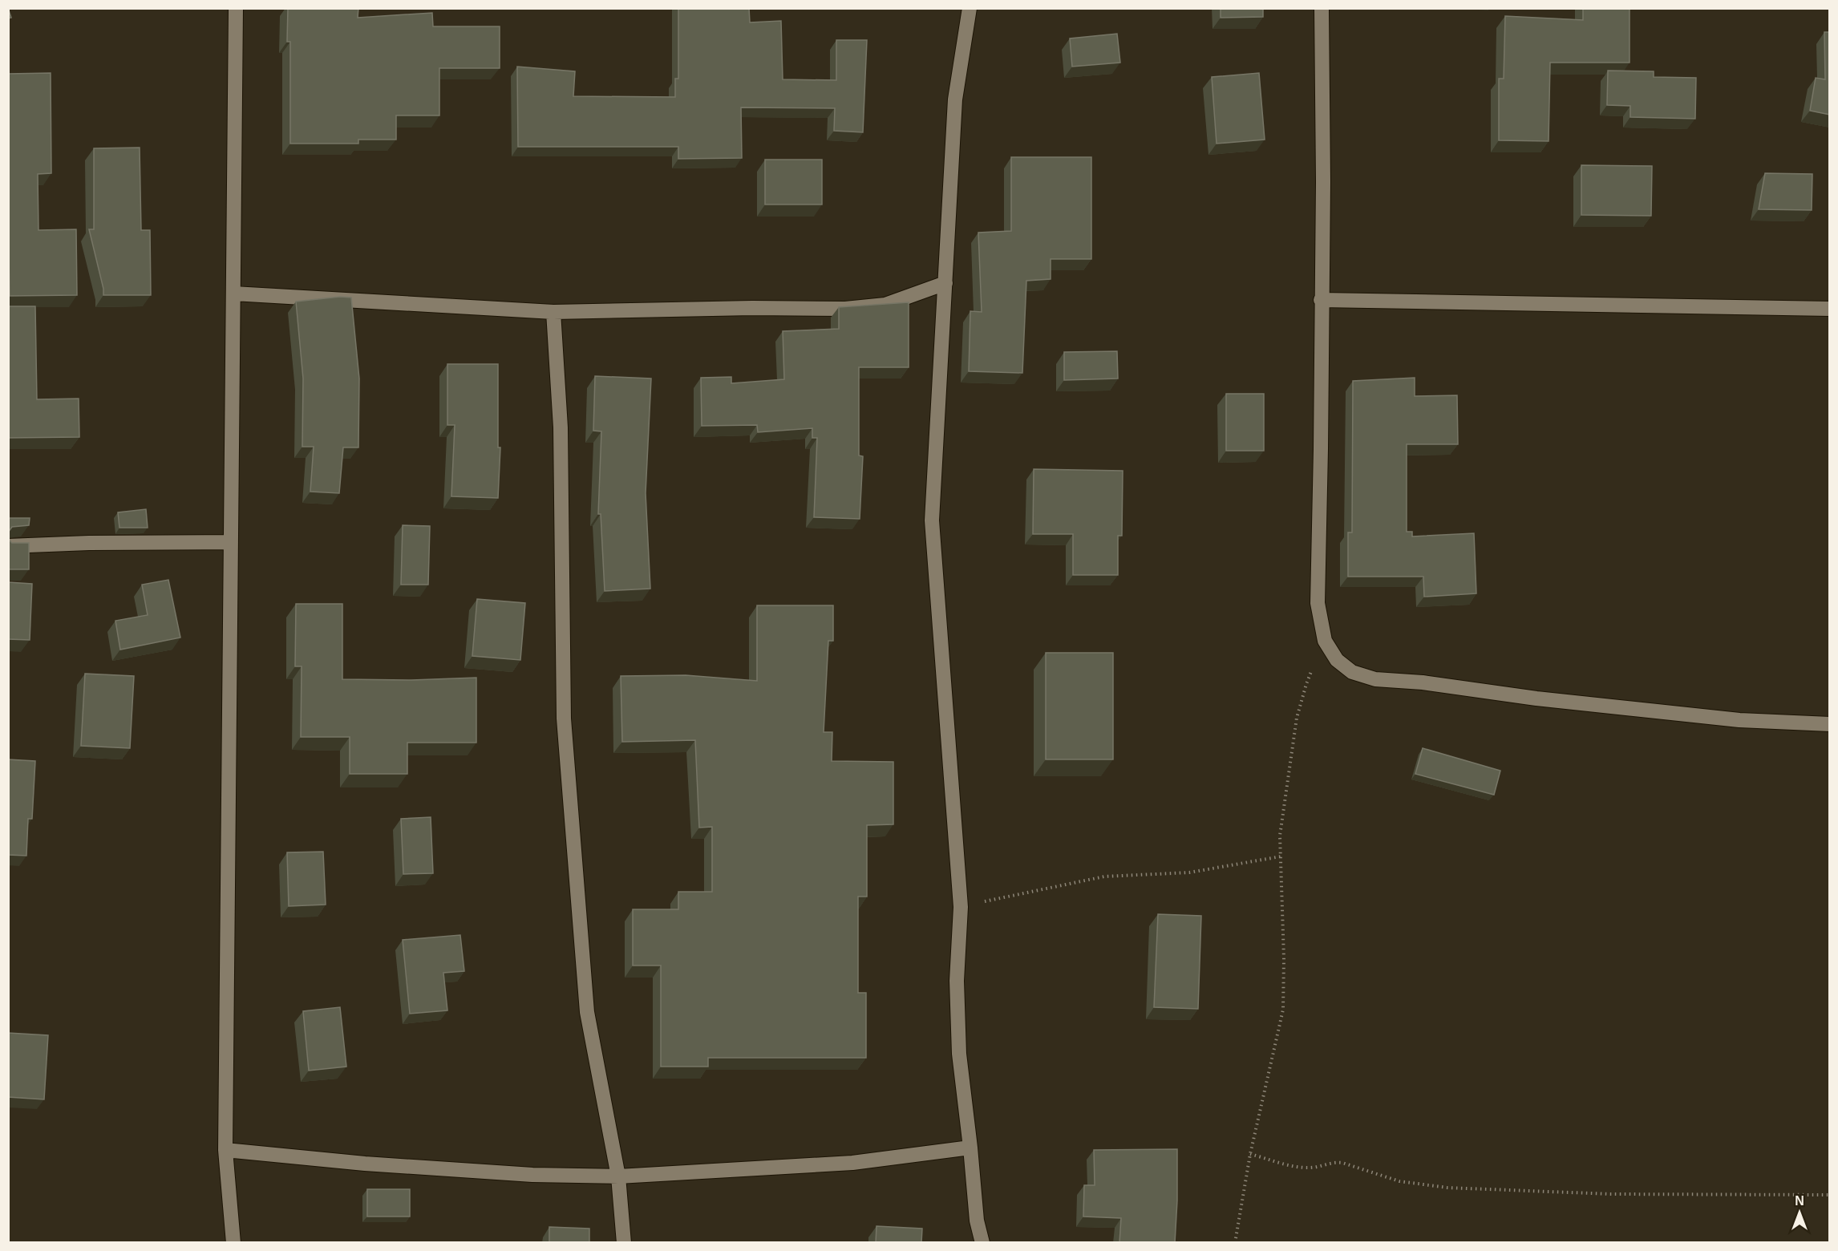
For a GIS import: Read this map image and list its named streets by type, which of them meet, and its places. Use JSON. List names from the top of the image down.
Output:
{
  "north": "top"
}
